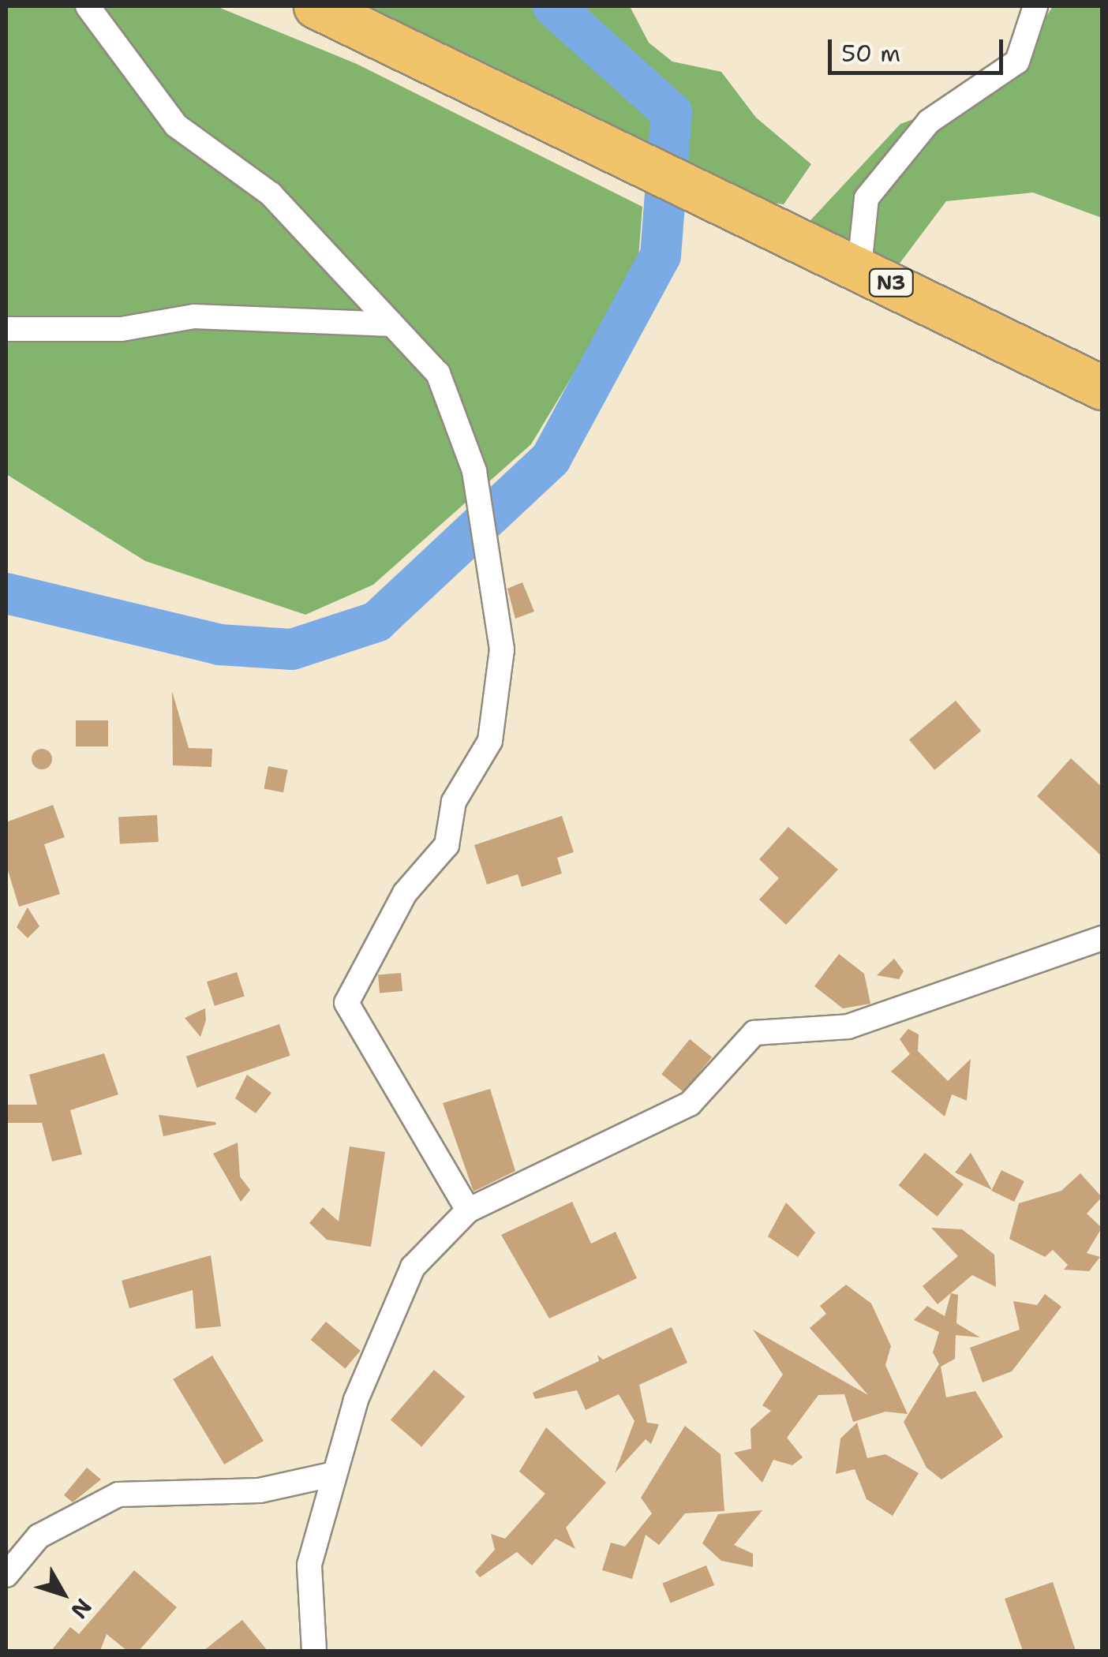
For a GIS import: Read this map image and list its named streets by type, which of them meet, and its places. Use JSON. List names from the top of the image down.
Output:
{
  "streets": {
    "highway": ["N3"]
  },
  "scale_bar": "50 m",
  "north": "bottom right"
}
